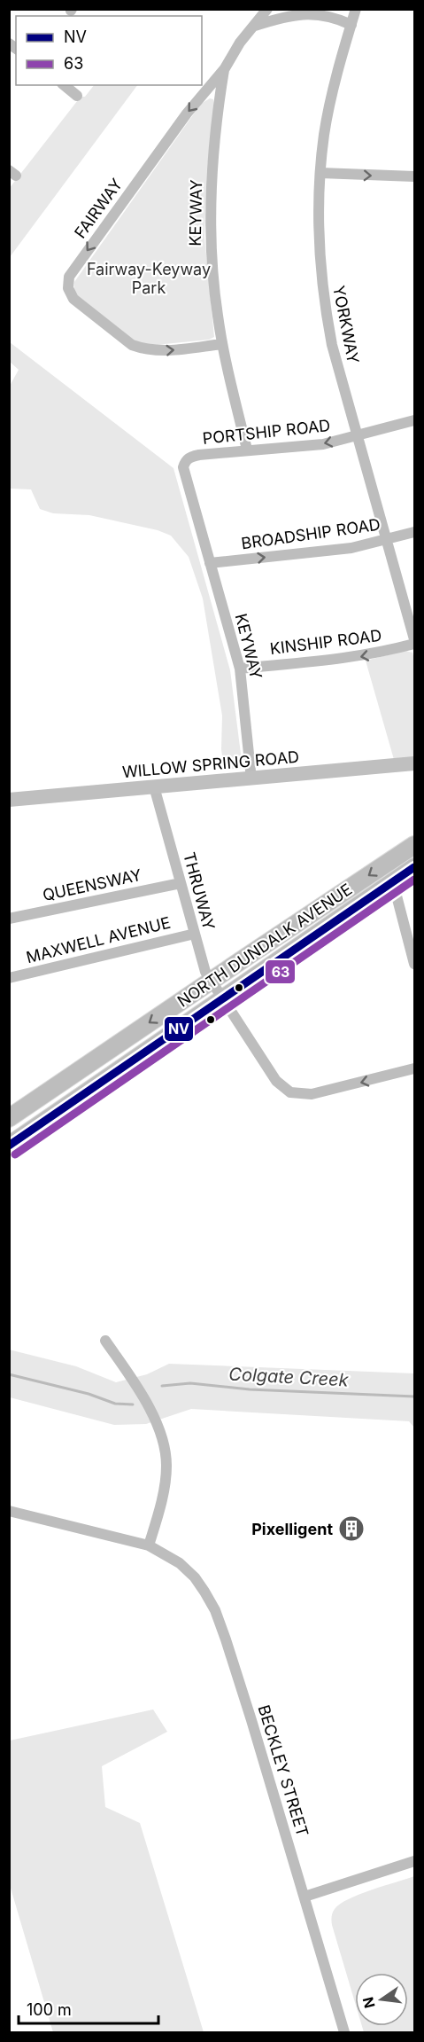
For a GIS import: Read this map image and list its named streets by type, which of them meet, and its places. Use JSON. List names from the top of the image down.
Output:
{
  "streets": {
    "main road": ["NORTH DUNDALK AVENUE"],
    "street": [
      "FAIRWAY",
      "KEYWAY",
      "YORKWAY",
      "PORTSHIP ROAD",
      "BROADSHIP ROAD",
      "KINSHIP ROAD",
      "WILLOW SPRING ROAD",
      "QUEENSWAY",
      "THRUWAY",
      "MAXWELL AVENUE",
      "BECKLEY STREET"
    ]
  },
  "crossings": [
    ["FAIRWAY", "KEYWAY"],
    ["KEYWAY", "PORTSHIP ROAD"],
    ["KEYWAY", "BROADSHIP ROAD"],
    ["KEYWAY", "KINSHIP ROAD"],
    ["KEYWAY", "WILLOW SPRING ROAD"],
    ["YORKWAY", "PORTSHIP ROAD"],
    ["YORKWAY", "BROADSHIP ROAD"],
    ["WILLOW SPRING ROAD", "THRUWAY"],
    ["QUEENSWAY", "THRUWAY"],
    ["THRUWAY", "MAXWELL AVENUE"],
    ["THRUWAY", "NORTH DUNDALK AVENUE"]
  ],
  "one_way": [
    "PORTSHIP ROAD",
    "BROADSHIP ROAD",
    "KINSHIP ROAD",
    "THRUWAY"
  ],
  "water": ["Colgate Creek"],
  "parks": ["Fairway-Keyway Park"],
  "places": {
    "building": ["Pixelligent"]
  },
  "lines": ["transit line NV", "transit line 63"],
  "legend": ["NV", "63"],
  "scale_bar": "100 m",
  "north": "left"
}
